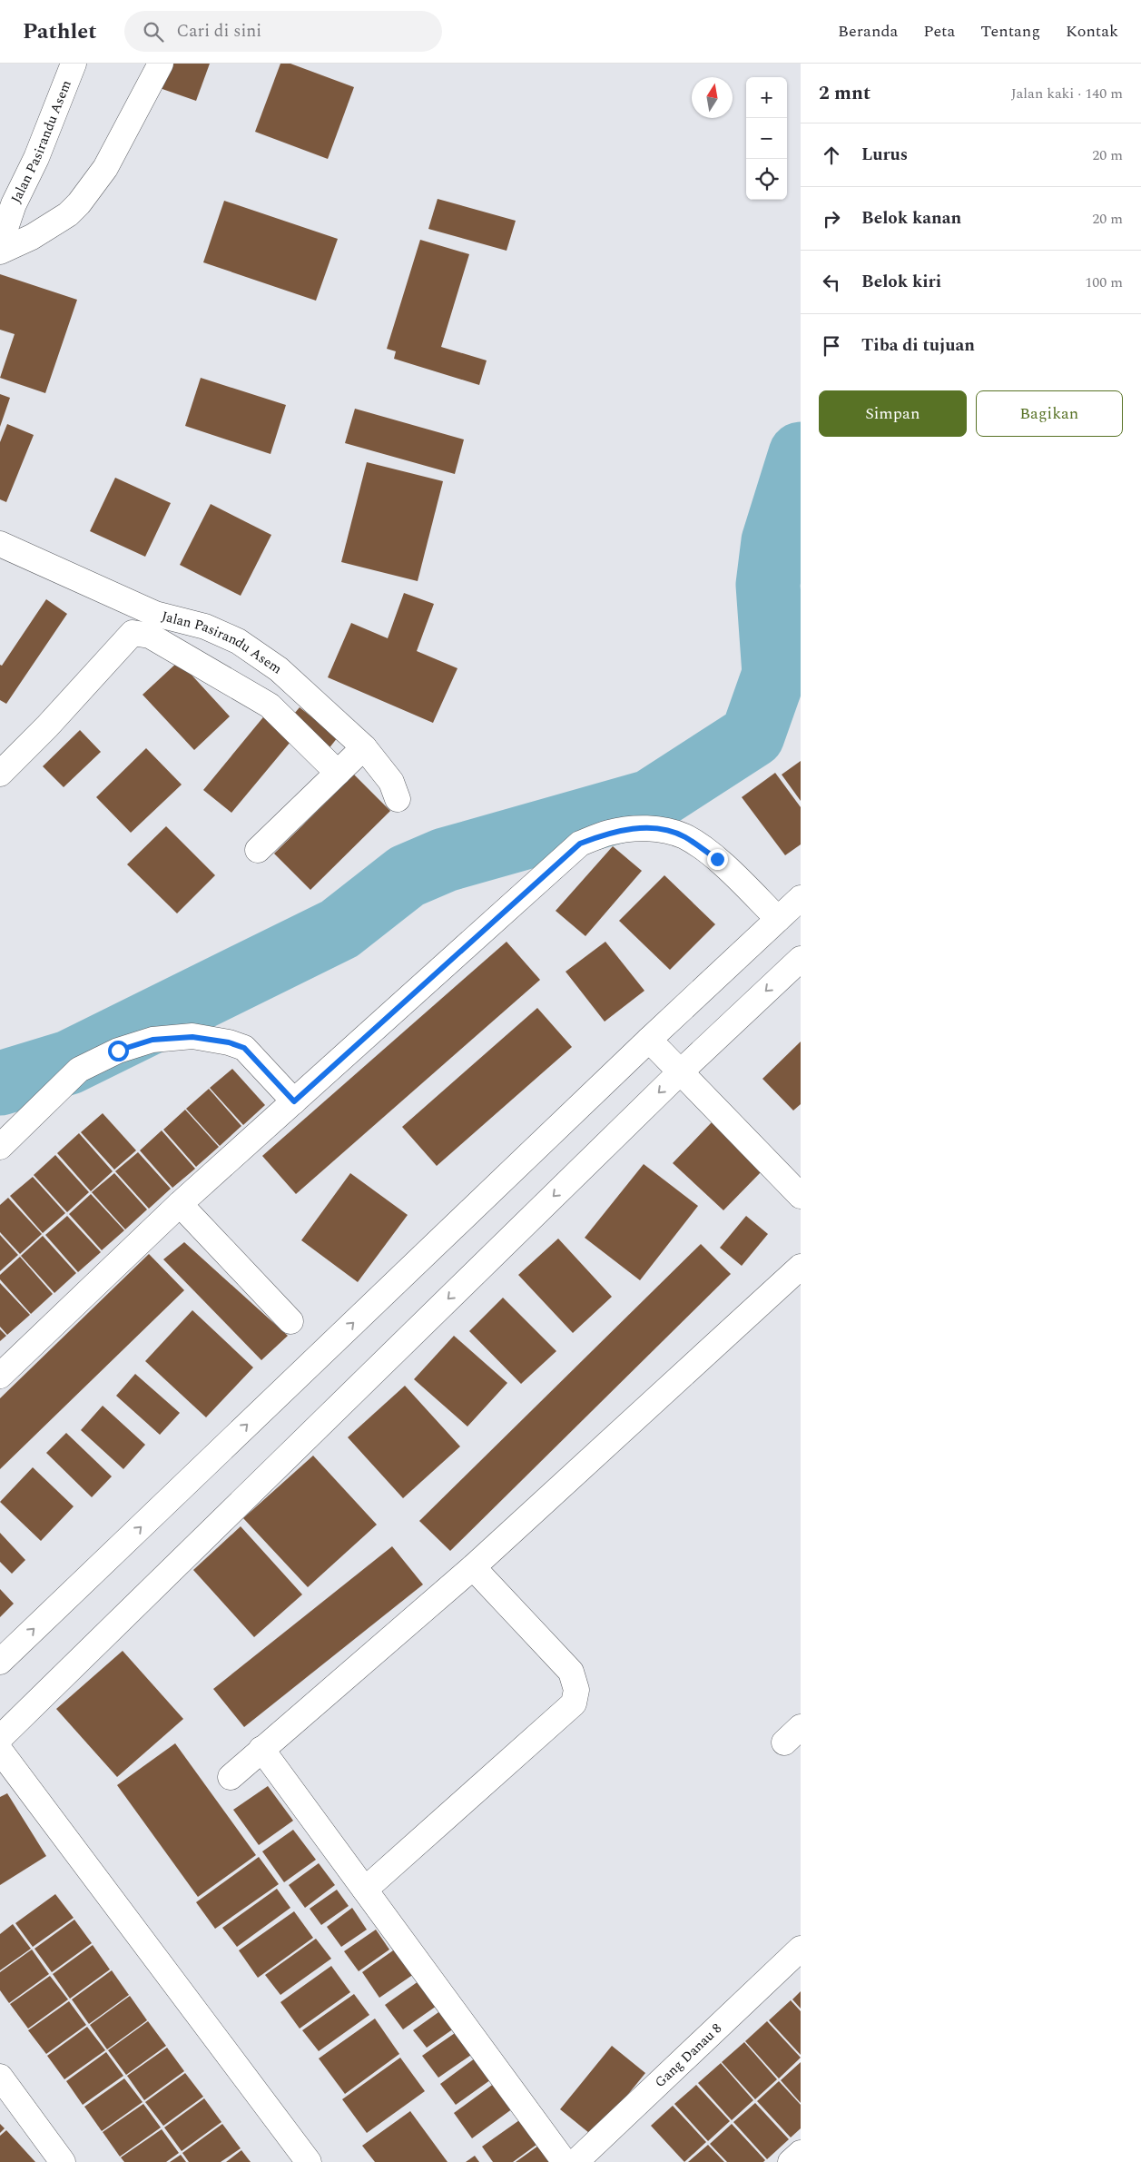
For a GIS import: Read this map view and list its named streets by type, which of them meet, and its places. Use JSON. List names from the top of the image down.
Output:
{
  "streets": {
    "street": ["Jalan Pasirandu Asem", "Gang Danau 8"]
  },
  "north": "top",
  "page": {
    "header": "Pathlet",
    "search": "Cari di sini",
    "nav": [
      "Beranda",
      "Peta",
      "Tentang",
      "Kontak"
    ],
    "heading": ["2 mnt", "Jalan kaki · 140 m"],
    "map_buttons": ["+", "−"],
    "list": [
      ["Lurus", "20 m"],
      ["Belok kanan", "20 m"],
      ["Belok kiri", "100 m"],
      "Tiba di tujuan"
    ],
    "buttons": ["Simpan", "Bagikan"]
  }
}
